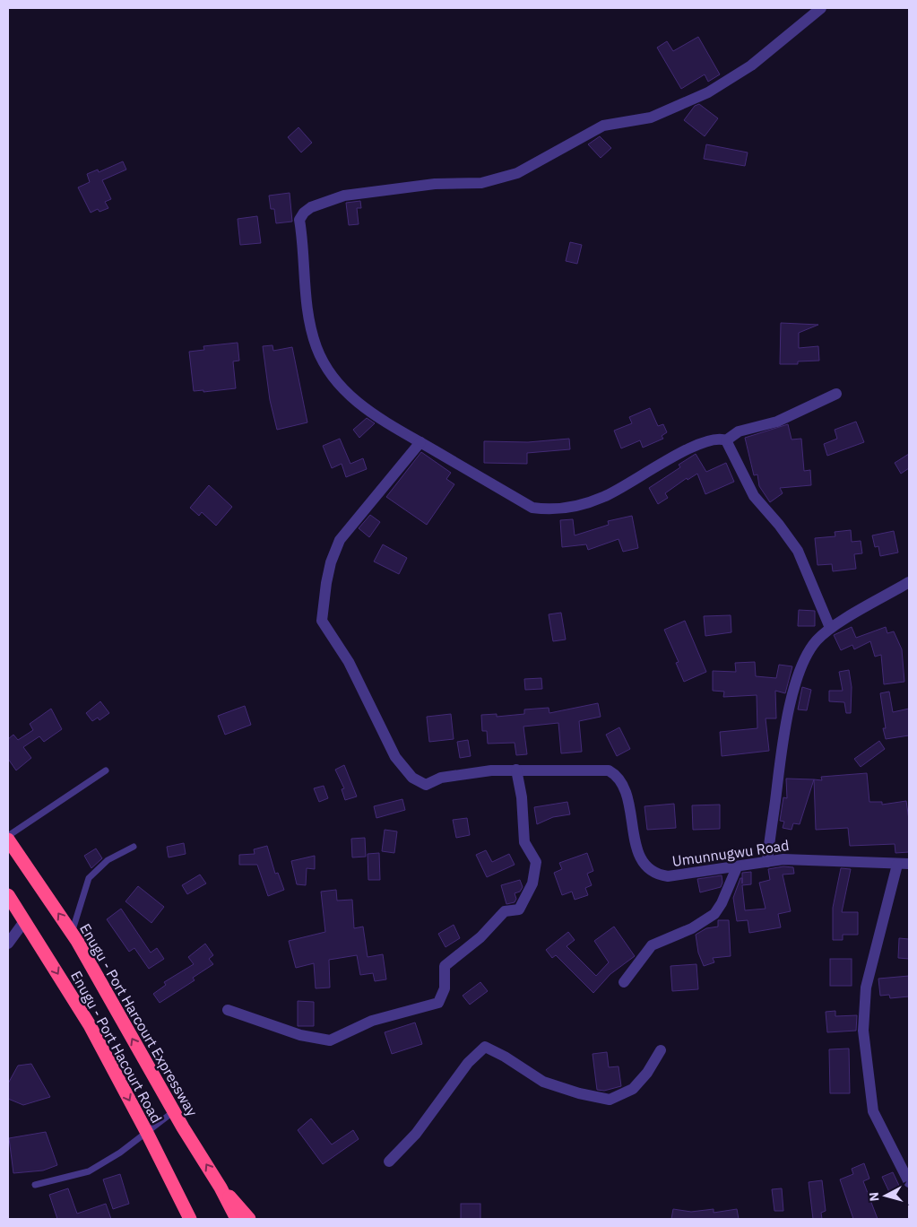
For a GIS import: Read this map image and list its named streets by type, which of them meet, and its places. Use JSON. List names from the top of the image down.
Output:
{
  "streets": {
    "highway": ["Enugu - Port Harcourt Expressway", "Enugu - Port Hacourt Road"],
    "street": ["Umunnugwu Road"]
  },
  "one_way": ["Enugu - Port Harcourt Expressway", "Enugu - Port Hacourt Road"],
  "north": "left"
}
